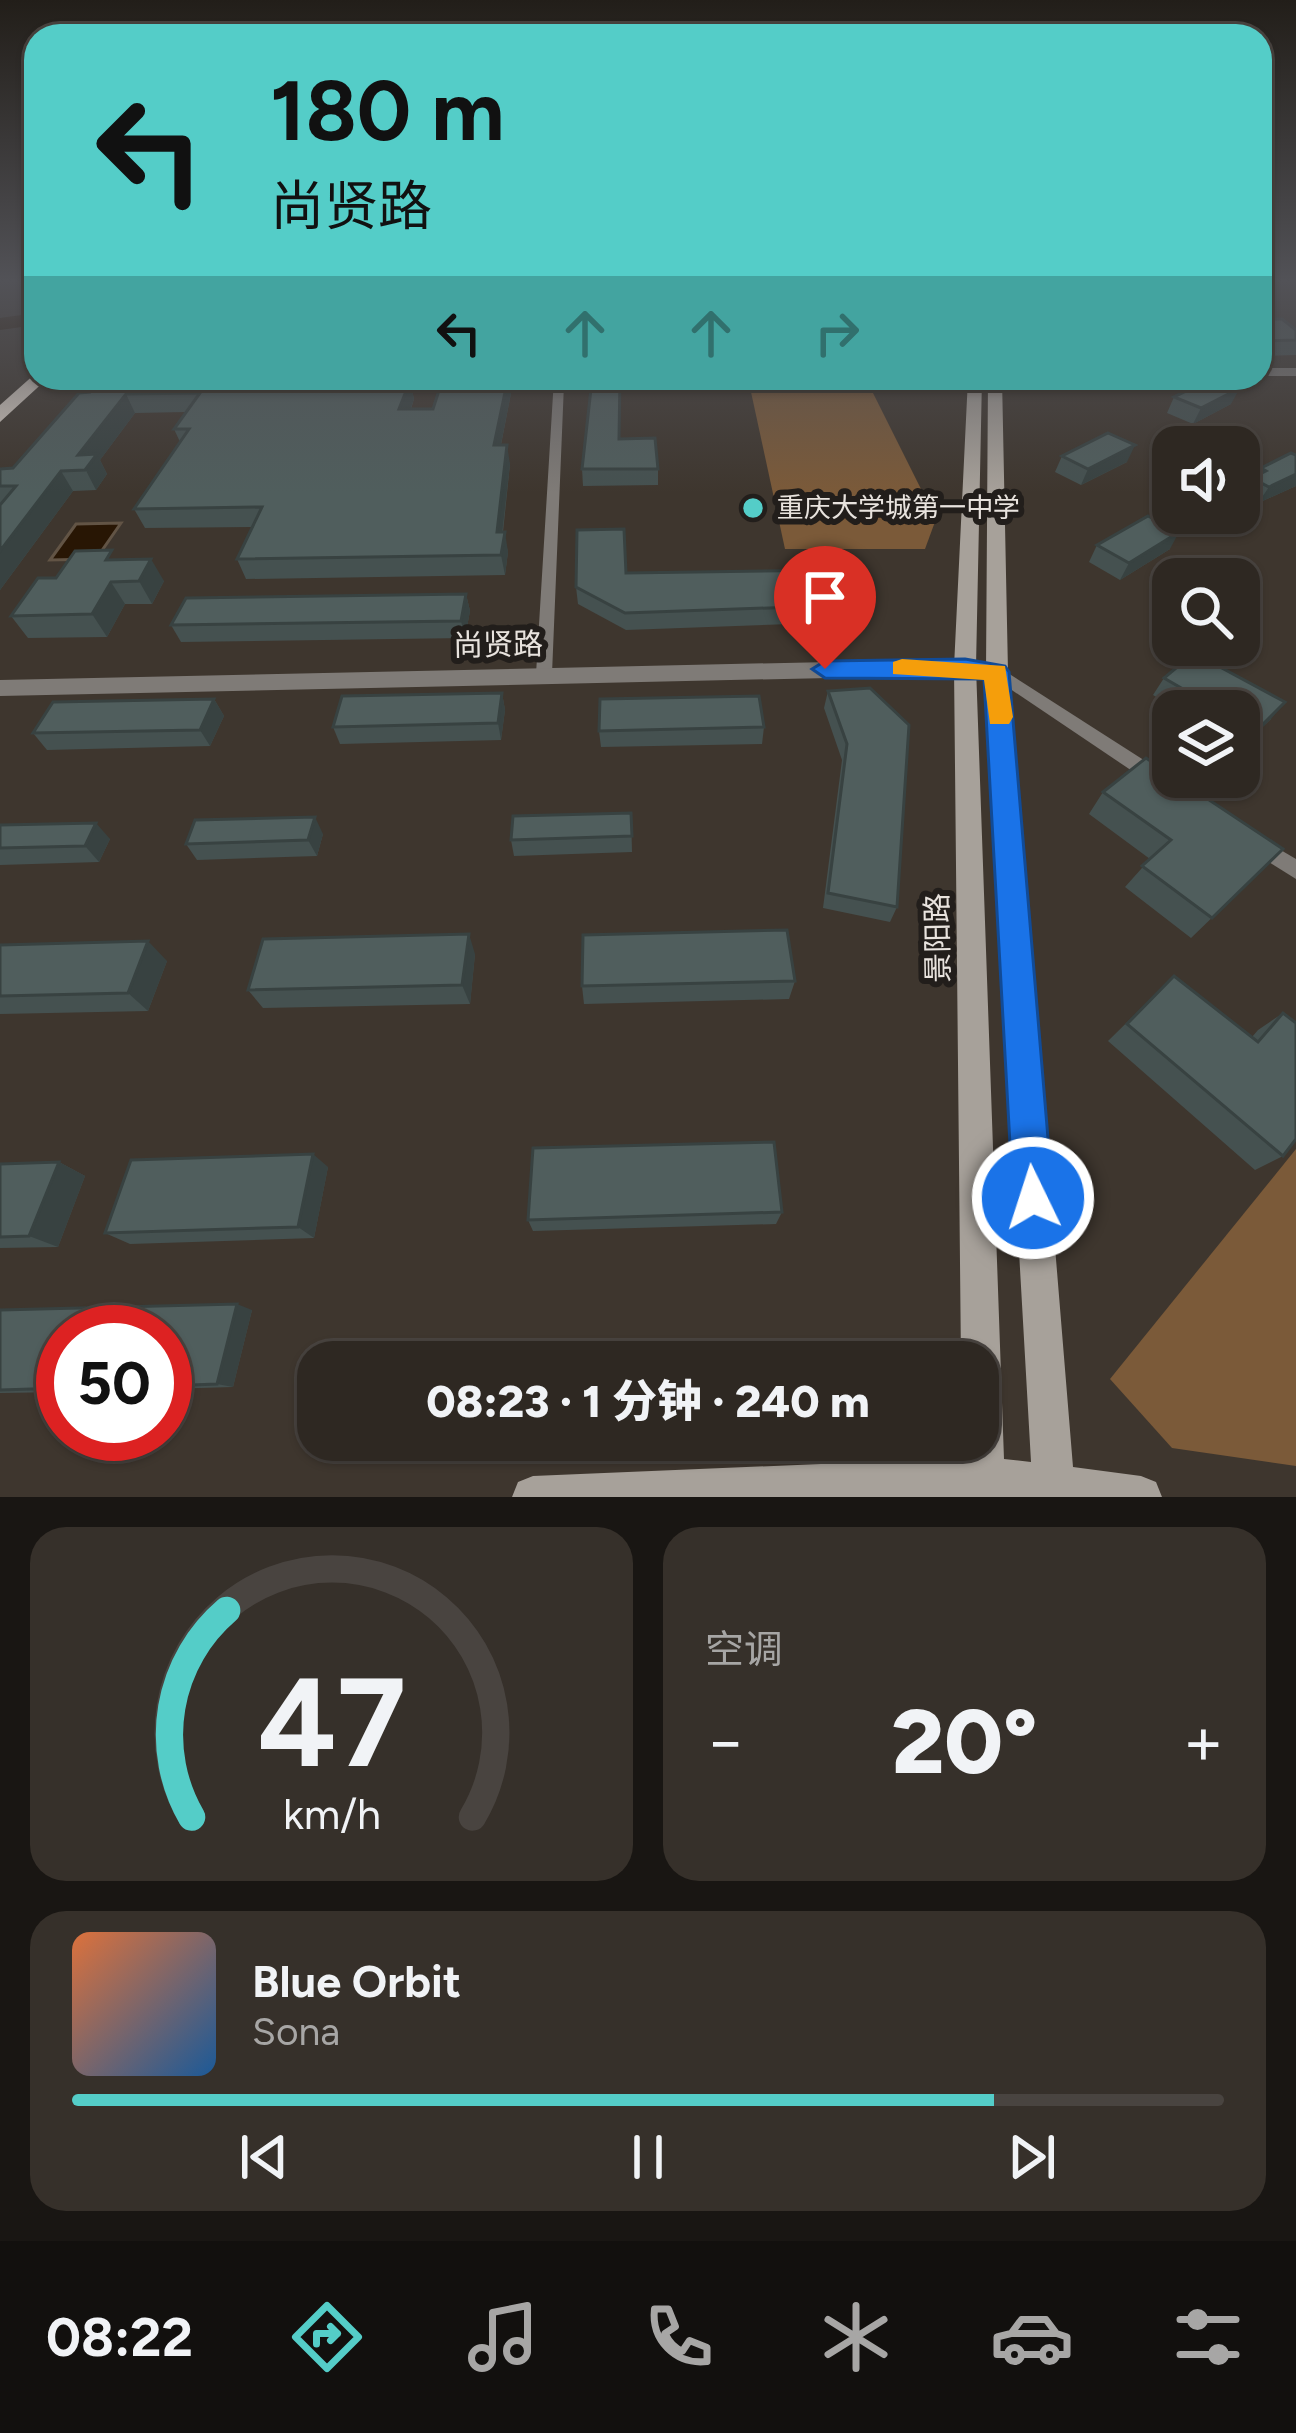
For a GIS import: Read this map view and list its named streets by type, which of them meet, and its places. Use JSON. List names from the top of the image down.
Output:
{
  "streets": {
    "main road": ["景阳路"],
    "street": ["尚贤路"]
  },
  "crossings": [
    ["尚贤路", "景阳路"]
  ],
  "places": ["重庆大学城第一中学"],
  "page": {
    "turn": ["180 m", "尚贤路"],
    "limit": "50",
    "trip": "08:23 · 1 分钟 · 240 m",
    "tile": "空调",
    "heat": ["−", "20°", "+"],
    "song": ["Blue Orbit", "Sona"],
    "tabs": "08:22",
    "gauge": ["47", "km/h"]
  }
}
